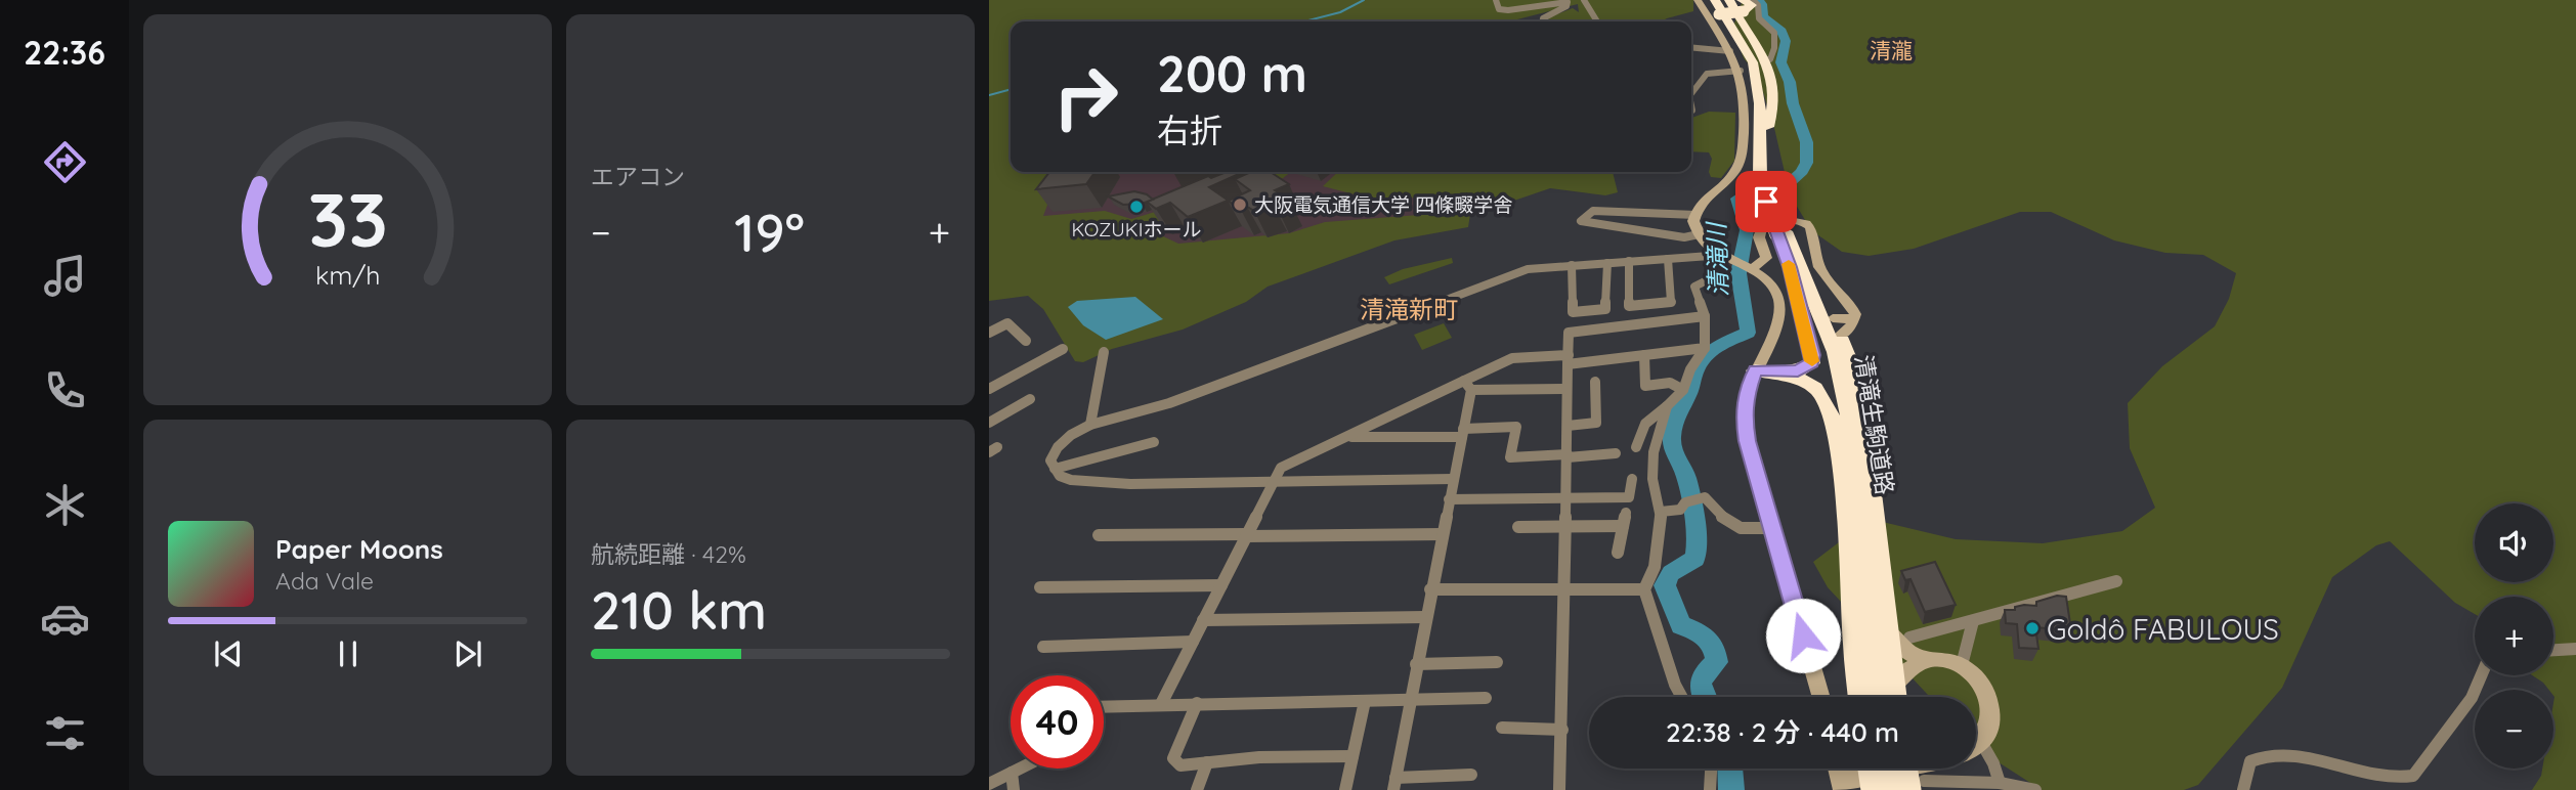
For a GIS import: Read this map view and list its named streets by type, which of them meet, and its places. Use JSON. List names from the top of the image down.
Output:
{
  "streets": {
    "highway": ["清滝生駒道路"]
  },
  "districts": ["清瀧", "清滝新町"],
  "water": ["清滝川"],
  "places": ["大阪電気通信大学 四條畷学舎", "KOZUKIホール", "Goldô FABULOUS"],
  "page": {
    "tabs": "22:36",
    "tile": [
      "エアコン",
      ["航続距離 · 42%", "210 km"]
    ],
    "turn": ["200 m", "右折"],
    "heat": ["−", "19°", "+"],
    "map_buttons": ["+", "−"],
    "song": ["Paper Moons", "Ada Vale"],
    "limit": "40",
    "trip": "22:38 · 2 分 · 440 m",
    "gauge": ["33", "km/h"]
  }
}
